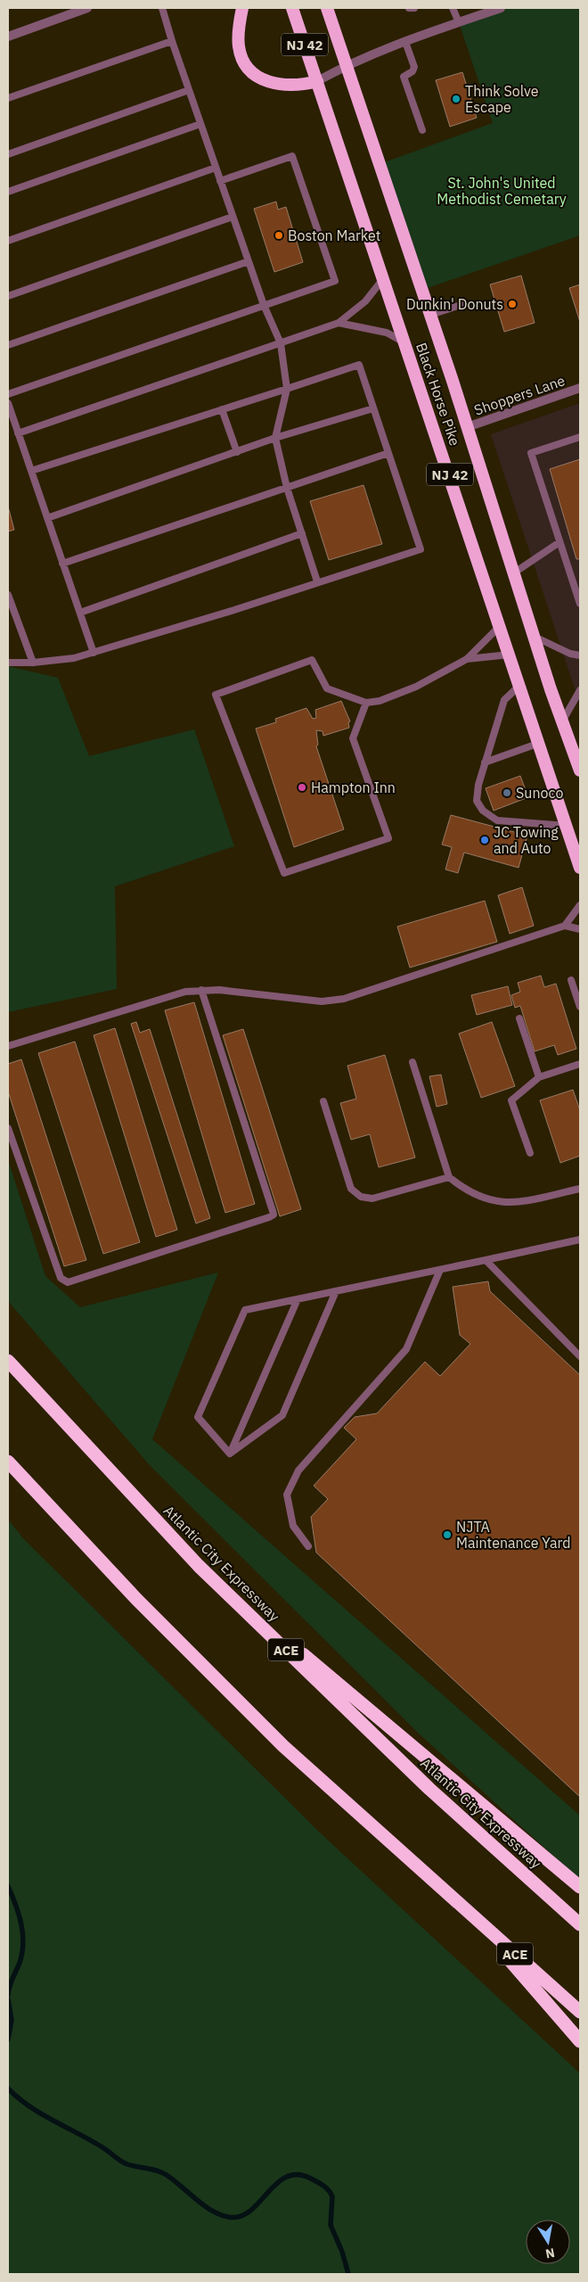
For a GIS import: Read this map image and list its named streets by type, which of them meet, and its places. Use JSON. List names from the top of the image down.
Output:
{
  "streets": {
    "highway": [
      "NJ 42",
      "Black Horse Pike",
      "Atlantic City Expressway",
      "ACE"
    ],
    "street": ["Shoppers Lane"]
  },
  "crossings": [
    ["Black Horse Pike", "Shoppers Lane"]
  ],
  "parks": ["St. John's United Methodist Cemetary"],
  "places": [
    "Think Solve Escape",
    "Boston Market",
    "Dunkin' Donuts",
    "Hampton Inn",
    "Sunoco",
    "JC Towing and Auto",
    "NJTA Maintenance Yard"
  ],
  "north": "bottom"
}
